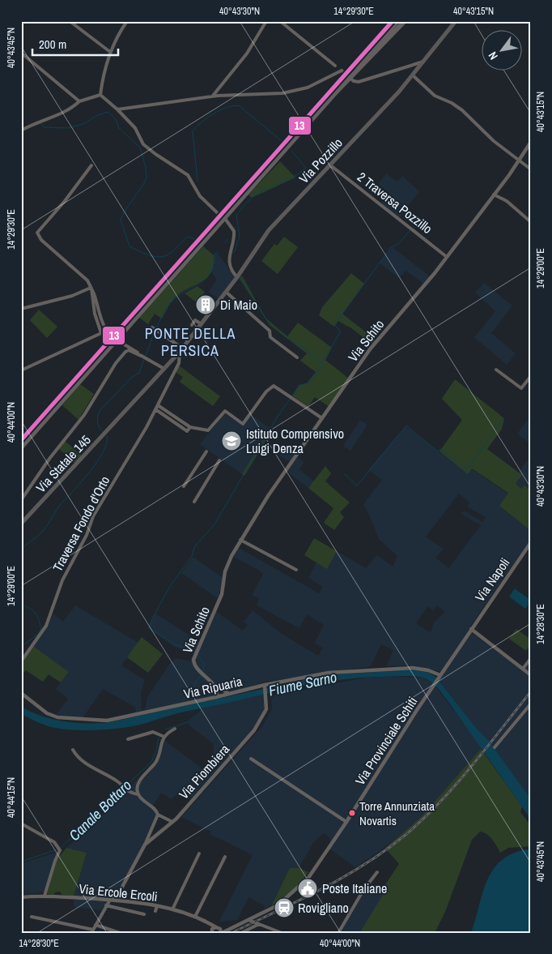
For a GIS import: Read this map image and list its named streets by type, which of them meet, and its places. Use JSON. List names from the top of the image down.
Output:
{
  "streets": {
    "main road": ["Via Pozzillo", "Via Statale 145"],
    "street": [
      "2 Traversa Pozzillo",
      "Via Schito",
      "Traversa Fondo d'Orto",
      "Via Napoli",
      "Via Ripuaria",
      "Via Provinciale Schiti",
      "Via Piombiera",
      "Via Ercole Ercoli"
    ]
  },
  "crossings": [
    ["Via Pozzillo", "2 Traversa Pozzillo"],
    ["Via Pozzillo", "Via Statale 145"],
    ["Via Pozzillo", "Traversa Fondo d'Orto"],
    ["2 Traversa Pozzillo", "Via Schito"],
    ["Via Statale 145", "Traversa Fondo d'Orto"],
    ["Via Napoli", "Via Ripuaria"],
    ["Via Napoli", "Via Provinciale Schiti"],
    ["Via Ripuaria", "Via Provinciale Schiti"],
    ["Via Ripuaria", "Via Piombiera"],
    ["Via Provinciale Schiti", "Via Ercole Ercoli"],
    ["Via Piombiera", "Via Ercole Ercoli"]
  ],
  "districts": ["PONTE DELLA PERSICA"],
  "water": ["Fiume Sarno", "Canale Bottaro"],
  "places": {
    "building": ["Di Maio"],
    "school or university": ["Istituto Comprensivo Luigi Denza"],
    "other": ["Torre Annunziata Novartis"],
    "public building": ["Poste Italiane"],
    "station": ["Rovigliano"]
  },
  "lines": ["transit line 13"],
  "scale_bar": "200 m",
  "north": "bottom left",
  "coordinates": [
    "40°43'30\"N",
    "14°29'30\"E",
    "40°43'15\"N",
    "40°43'45\"N",
    "14°29'00\"E",
    "40°44'00\"N",
    "14°28'30\"E",
    "40°44'15\"N"
  ]
}
